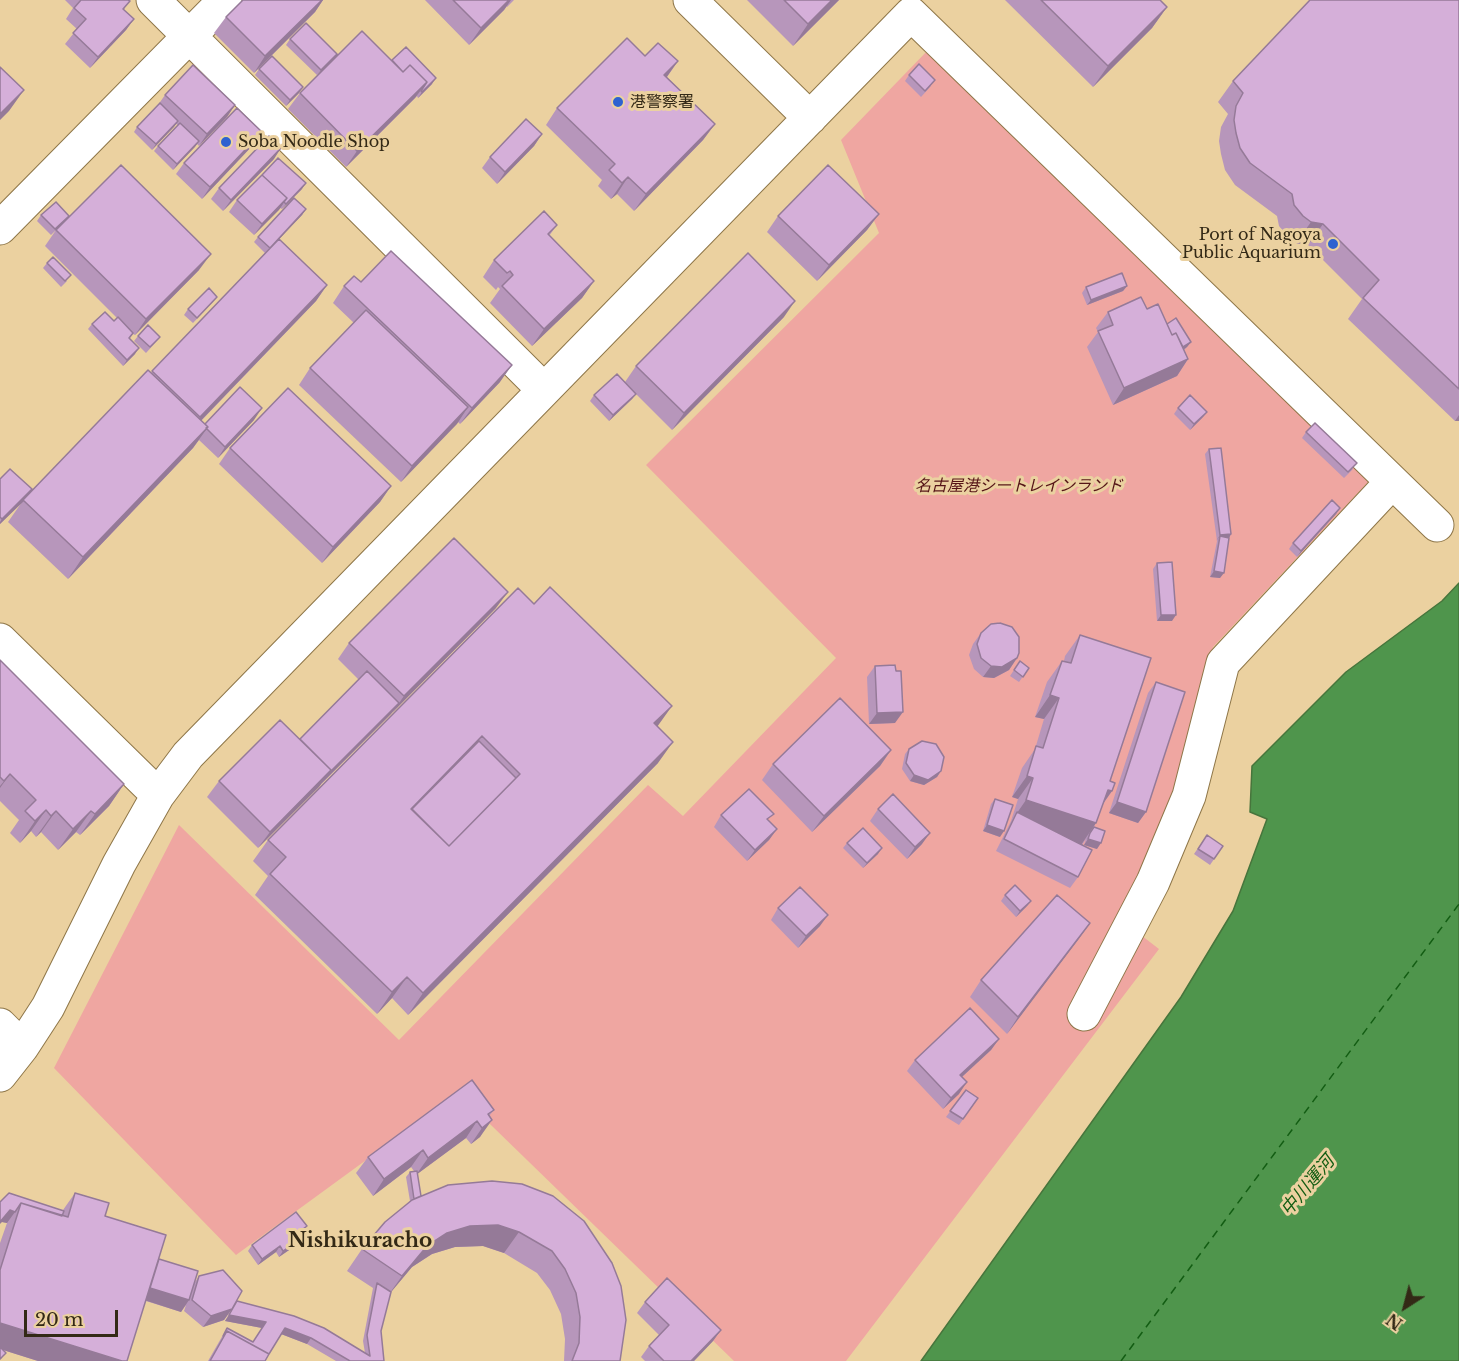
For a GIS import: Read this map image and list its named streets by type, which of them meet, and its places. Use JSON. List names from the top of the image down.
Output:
{
  "districts": ["Nishikuracho"],
  "water": ["中川運河"],
  "parks": ["名古屋港シートレインランド"],
  "places": ["港警察署", "Soba Noodle Shop", "Port of Nagoya Public Aquarium"],
  "scale_bar": "20 m",
  "north": "bottom left"
}
